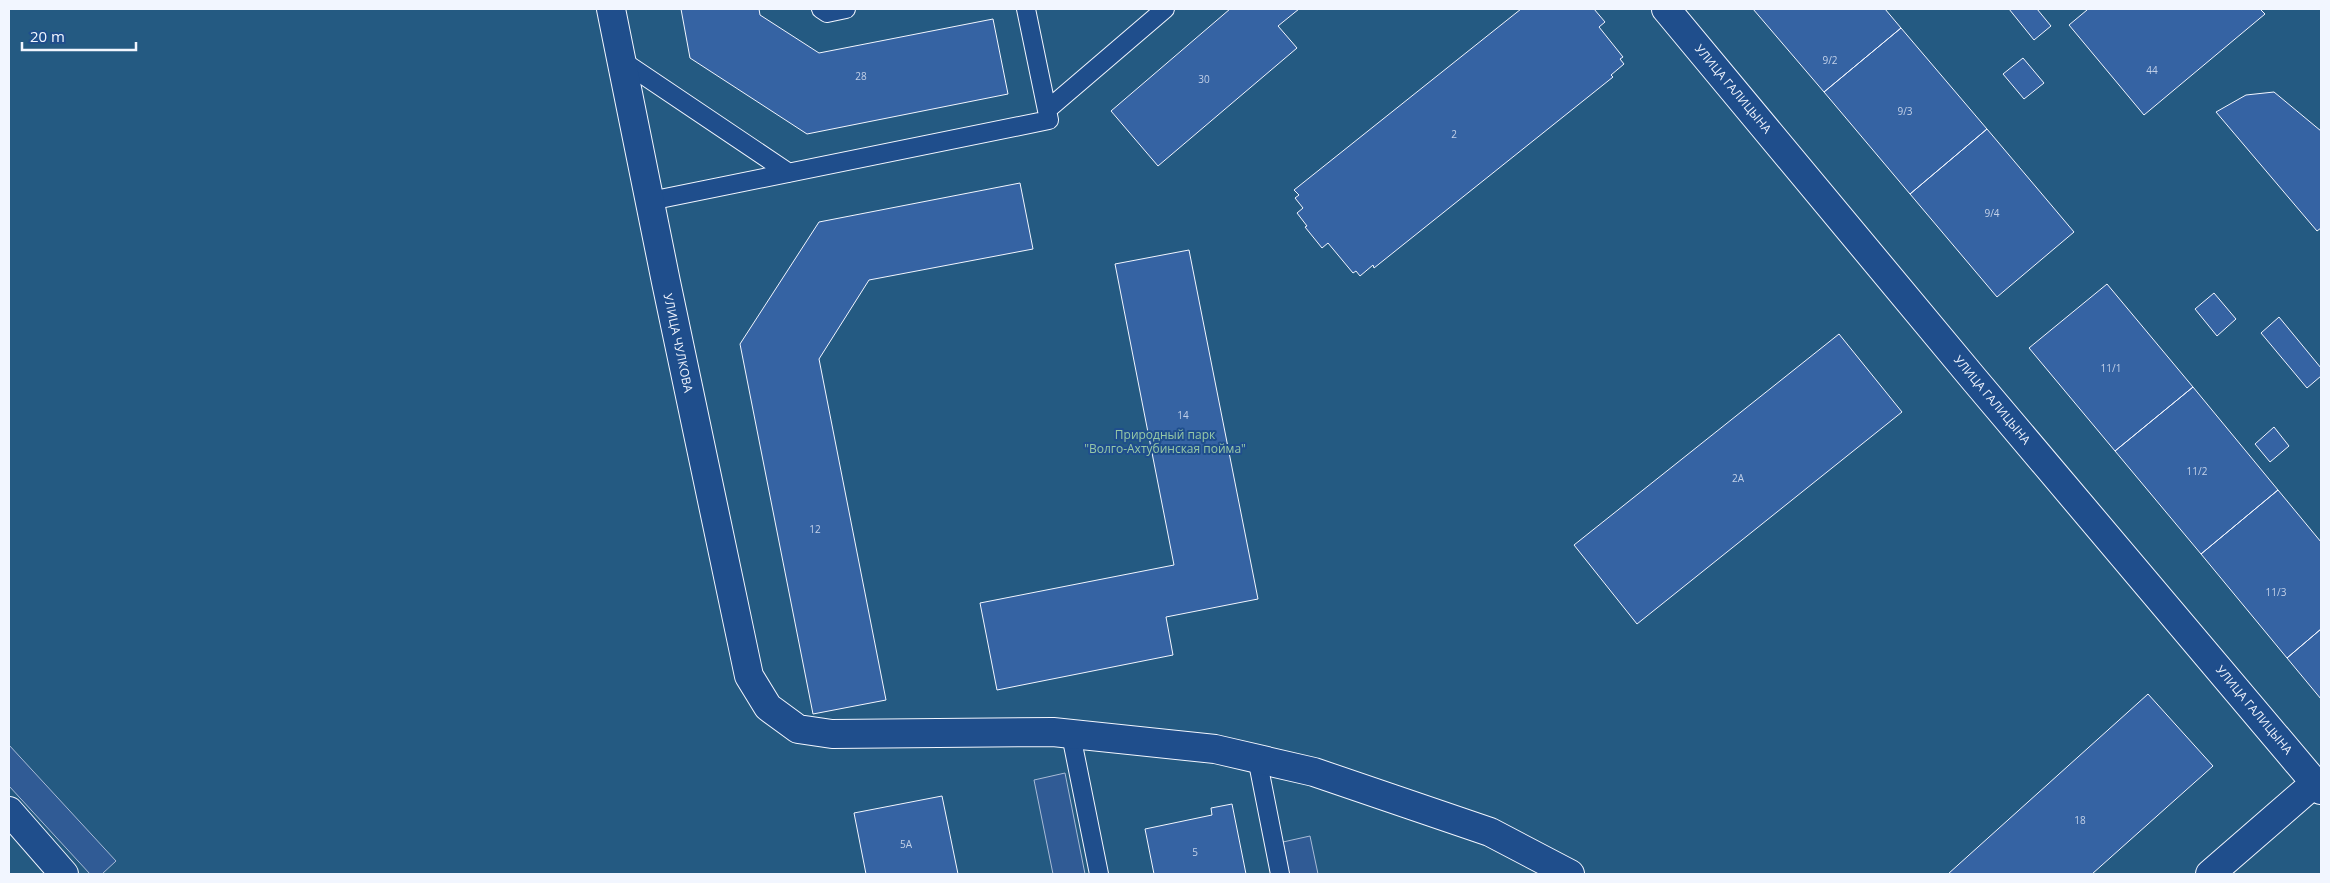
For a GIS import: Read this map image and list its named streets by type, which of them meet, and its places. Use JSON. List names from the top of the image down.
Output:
{
  "streets": {
    "street": ["УЛИЦА ГАЛИЦЫНА", "УЛИЦА ЧУЛКОВА"]
  },
  "parks": ["Природный парк \"Волго-Ахтубинская пойма\""],
  "house_numbers": [
    "9/2",
    "44",
    "28",
    "30",
    "9/3",
    "2",
    "9/4",
    "11/1",
    "14",
    "11/2",
    "2А",
    "12",
    "11/3",
    "18",
    "5А",
    "5"
  ],
  "scale_bar": "20 m"
}
